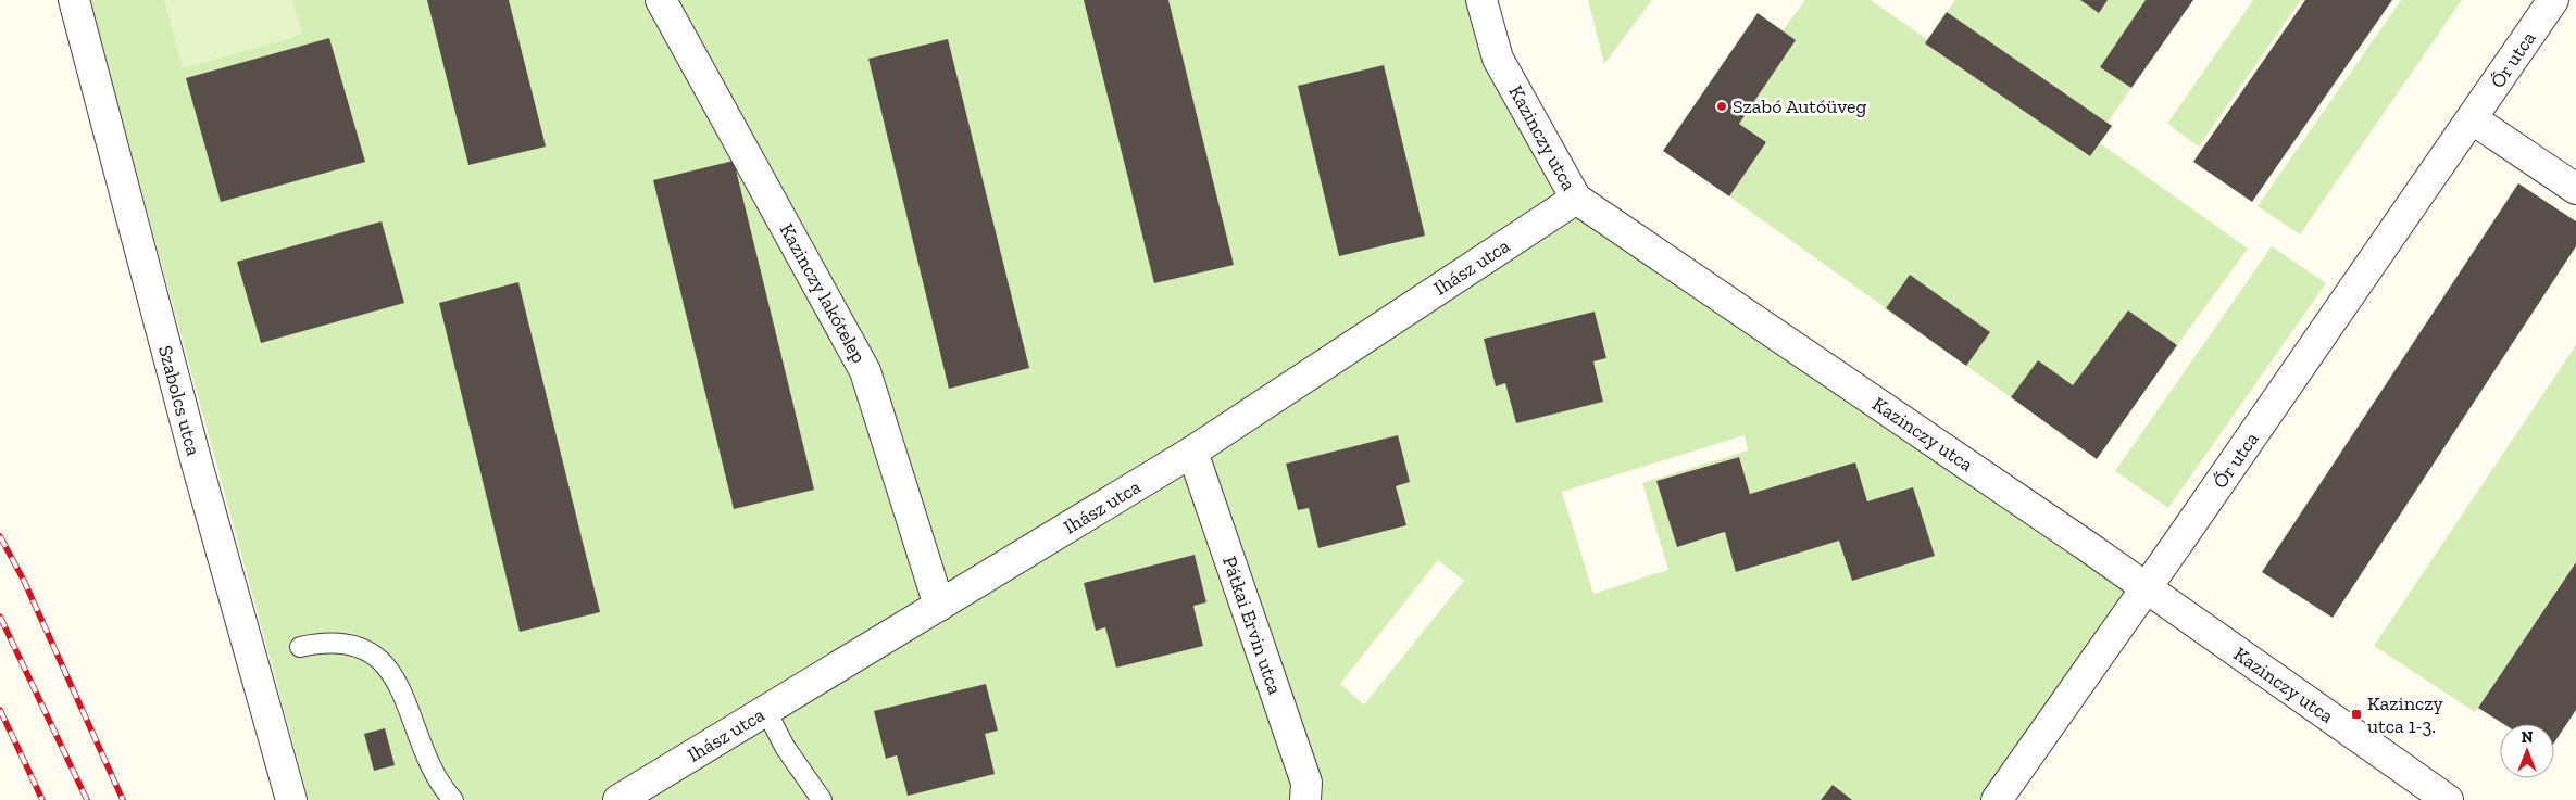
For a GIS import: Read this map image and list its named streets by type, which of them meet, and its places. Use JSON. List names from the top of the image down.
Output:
{
  "streets": {
    "street": [
      "Őr utca",
      "Kazinczy utca",
      "Ihász utca",
      "Kazinczy lakótelep",
      "Szabolcs utca",
      "Pátkai Ervin utca"
    ]
  },
  "crossings": [
    ["Őr utca", "Kazinczy utca"],
    ["Kazinczy utca", "Ihász utca"],
    ["Ihász utca", "Kazinczy lakótelep"],
    ["Ihász utca", "Pátkai Ervin utca"]
  ],
  "places": {
    "other": ["Szabó Autóüveg"],
    "transit": ["Kazinczy utca 1-3."]
  },
  "north": "top"
}
